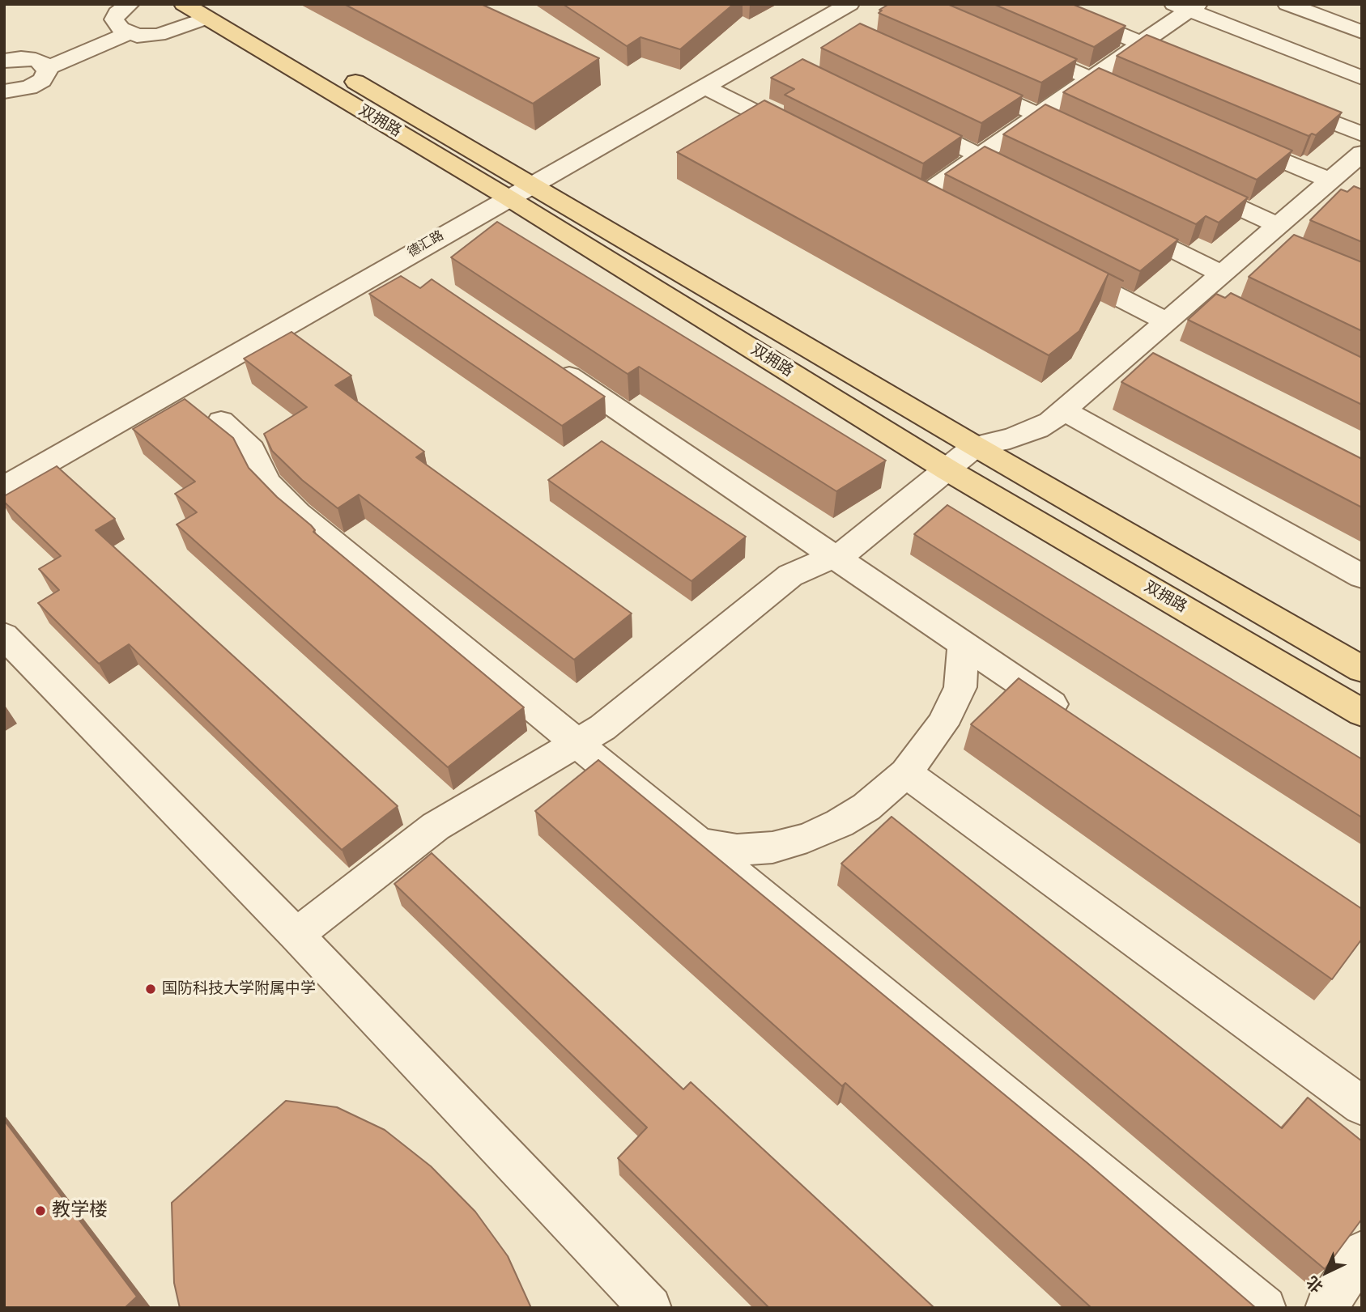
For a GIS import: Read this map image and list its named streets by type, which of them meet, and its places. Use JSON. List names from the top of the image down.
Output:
{
  "streets": {
    "main road": ["双拥路"],
    "street": ["德汇路"]
  },
  "crossings": [
    ["双拥路", "德汇路"]
  ],
  "places": ["国防科技大学附属中学", "教学楼"],
  "north": "bottom left"
}
